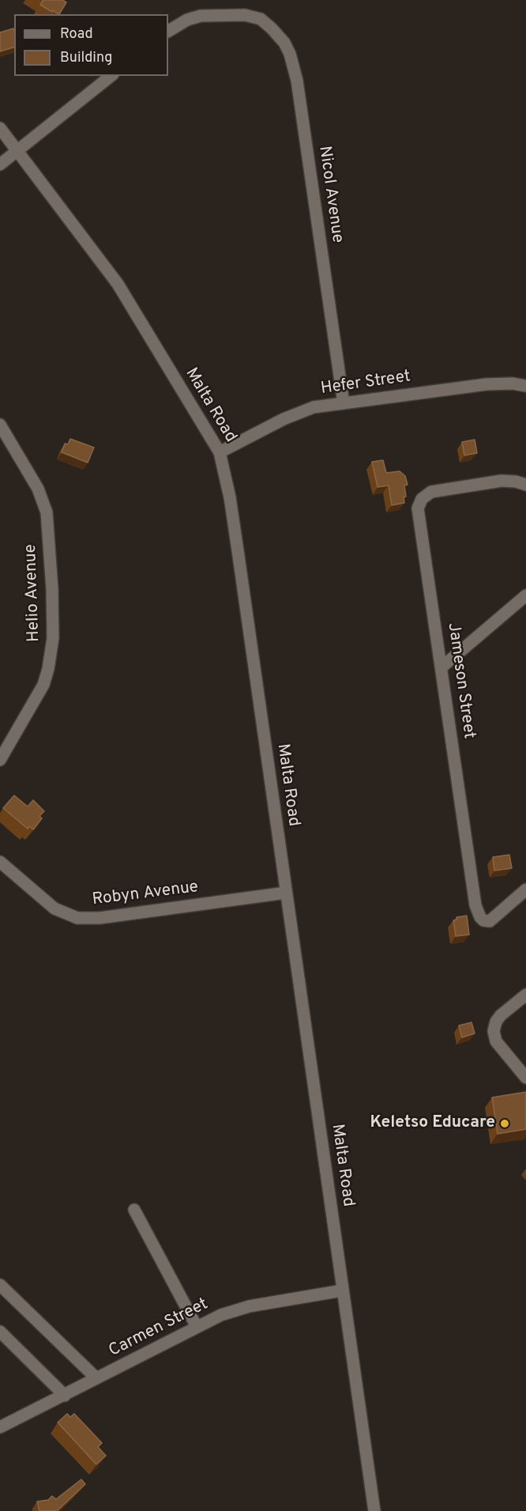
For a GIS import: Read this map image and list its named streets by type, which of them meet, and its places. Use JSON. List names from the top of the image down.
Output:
{
  "streets": {
    "street": [
      "Nicol Avenue",
      "Hefer Street",
      "Malta Road",
      "Helio Avenue",
      "Jameson Street",
      "Robyn Avenue",
      "Carmen Street"
    ]
  },
  "crossings": [
    ["Nicol Avenue", "Hefer Street"],
    ["Hefer Street", "Malta Road"],
    ["Malta Road", "Robyn Avenue"],
    ["Malta Road", "Carmen Street"]
  ],
  "places": ["Keletso Educare"],
  "legend": ["Road", "Building"]
}
